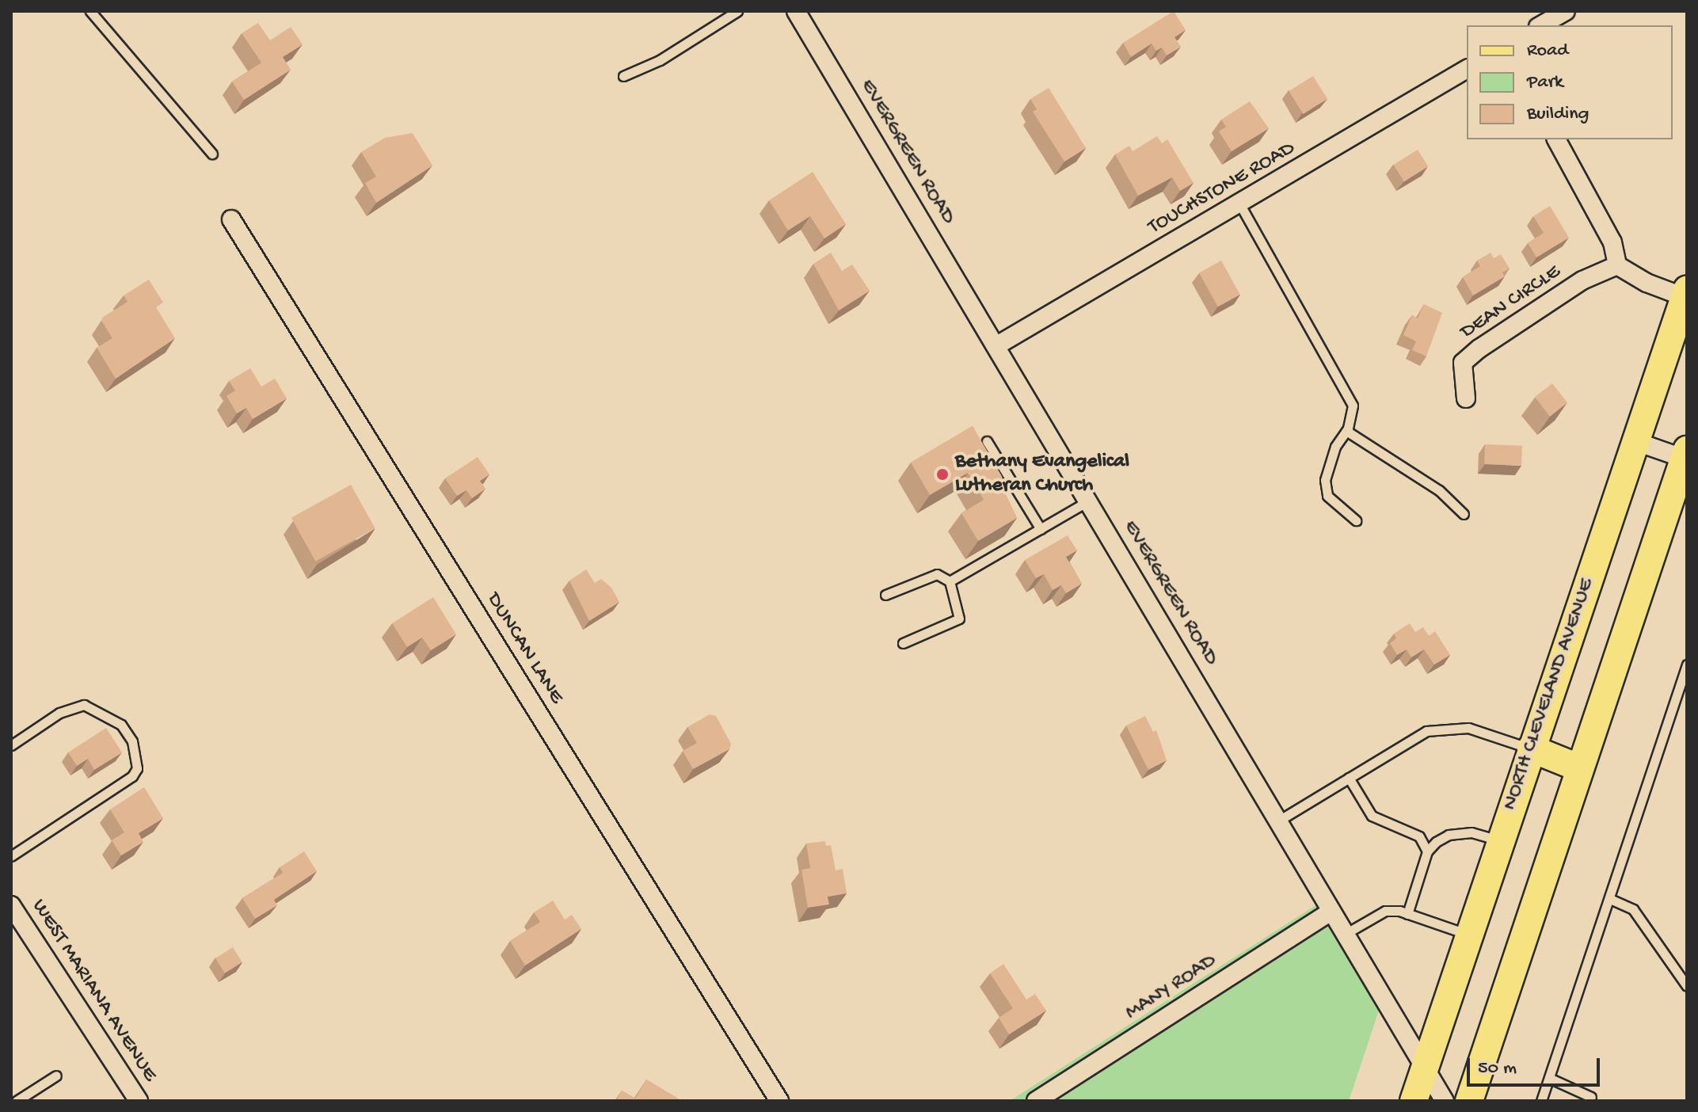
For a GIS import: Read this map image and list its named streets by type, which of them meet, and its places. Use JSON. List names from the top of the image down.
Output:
{
  "streets": {
    "main road": ["NORTH CLEVELAND AVENUE"],
    "street": [
      "EVERGREEN ROAD",
      "TOUCHSTONE ROAD",
      "DEAN CIRCLE",
      "DUNCAN LANE",
      "MANY ROAD",
      "WEST MARIANA AVENUE"
    ]
  },
  "crossings": [
    ["EVERGREEN ROAD", "TOUCHSTONE ROAD"],
    ["EVERGREEN ROAD", "NORTH CLEVELAND AVENUE"],
    ["EVERGREEN ROAD", "MANY ROAD"]
  ],
  "places": ["Bethany Evangelical Lutheran Church"],
  "legend": ["Road", "Park", "Building"],
  "scale_bar": "50 m"
}
